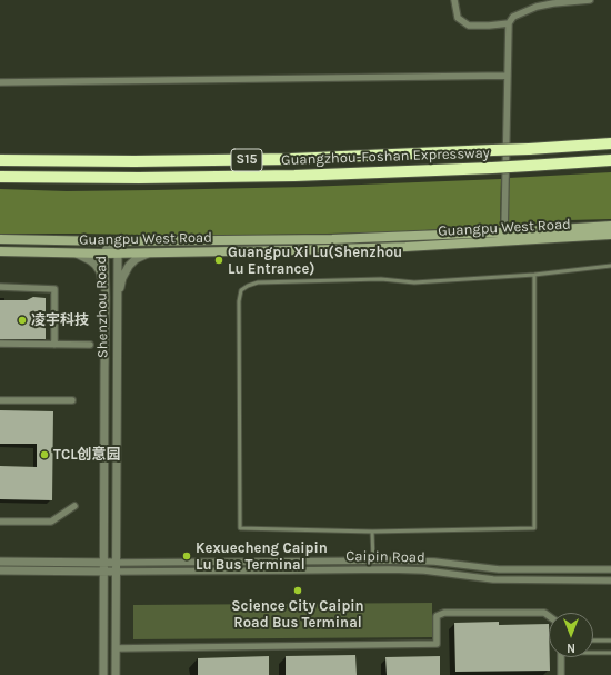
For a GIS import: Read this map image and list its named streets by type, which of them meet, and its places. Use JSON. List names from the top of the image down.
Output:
{
  "streets": {
    "highway": ["Guangzhou-Foshan Expressway", "S15"],
    "main road": ["Guangpu West Road"],
    "street": ["Shenzhou Road", "Caipin Road"]
  },
  "crossings": [
    ["Guangpu West Road", "Shenzhou Road"],
    ["Shenzhou Road", "Caipin Road"]
  ],
  "places": [
    "Guangpu Xi Lu(Shenzhou Lu Entrance)",
    "凌宇科技",
    "TCL创意园",
    "Kexuecheng Caipin Lu Bus Terminal",
    "Science City Caipin Road Bus Terminal"
  ],
  "north": "bottom"
}
